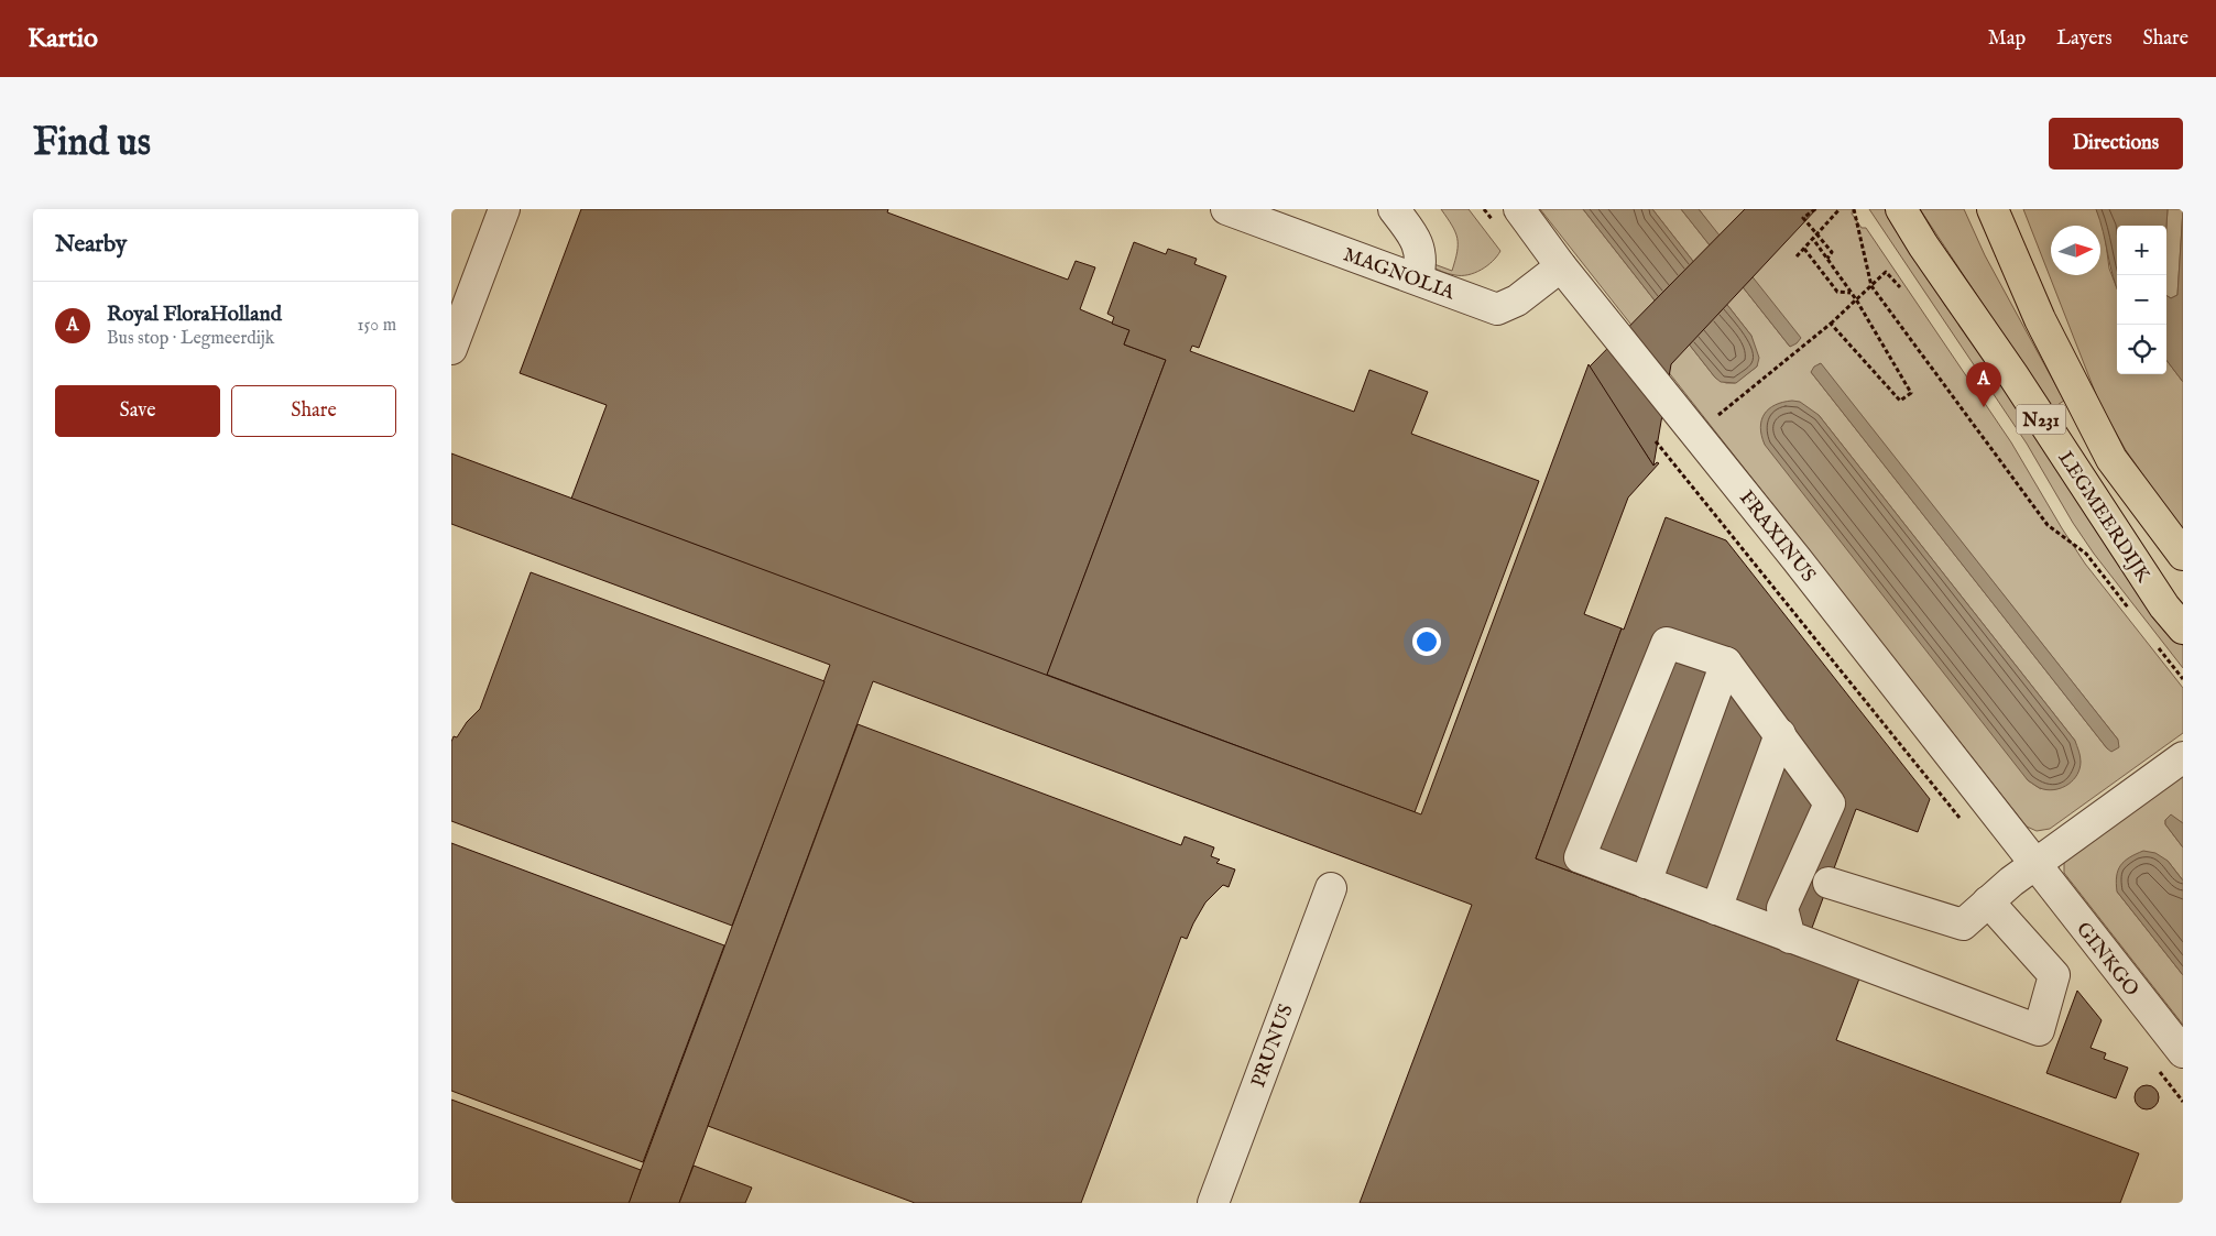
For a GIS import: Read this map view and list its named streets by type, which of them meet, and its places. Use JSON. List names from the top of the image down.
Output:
{
  "streets": {
    "main road": ["N231", "LEGMEERDIJK"],
    "street": [
      "MAGNOLIA",
      "FRAXINUS",
      "GINKGO",
      "PRUNUS"
    ]
  },
  "crossings": [
    ["MAGNOLIA", "FRAXINUS"],
    ["FRAXINUS", "GINKGO"]
  ],
  "north": "right",
  "page": {
    "header": "Kartio",
    "nav": ["Map", "Layers", "Share"],
    "buttons": [
      "Directions",
      ["Save", "Share"]
    ],
    "title": "Find us",
    "heading": "Nearby",
    "map_buttons": ["+", "−"],
    "list": [
      {
        "mark": "A",
        "name": "Royal FloraHolland",
        "note": "Bus stop · Legmeerdijk",
        "value": "150 m"
      }
    ],
    "pins": "A"
  }
}
